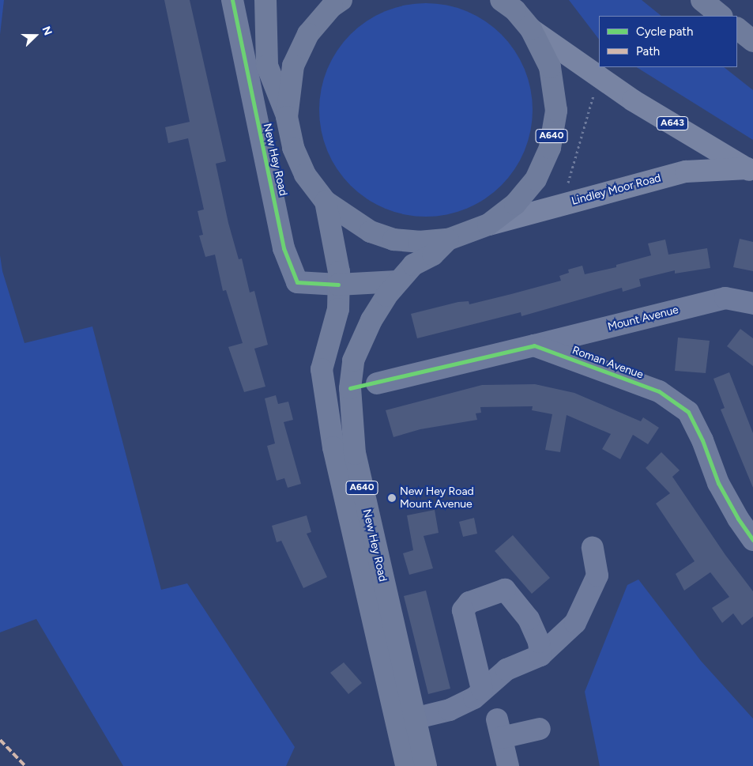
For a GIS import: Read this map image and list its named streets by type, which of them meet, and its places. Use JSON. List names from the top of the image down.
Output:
{
  "streets": {
    "highway": ["A640", "New Hey Road"],
    "main road": ["A643", "Lindley Moor Road"],
    "street": ["Mount Avenue", "Roman Avenue"]
  },
  "crossings": [
    ["A640", "New Hey Road"],
    ["A640", "Lindley Moor Road"],
    ["Mount Avenue", "Roman Avenue"]
  ],
  "places": ["New Hey Road Mount Avenue"],
  "legend": ["Cycle path", "Path"],
  "north": "right"
}
